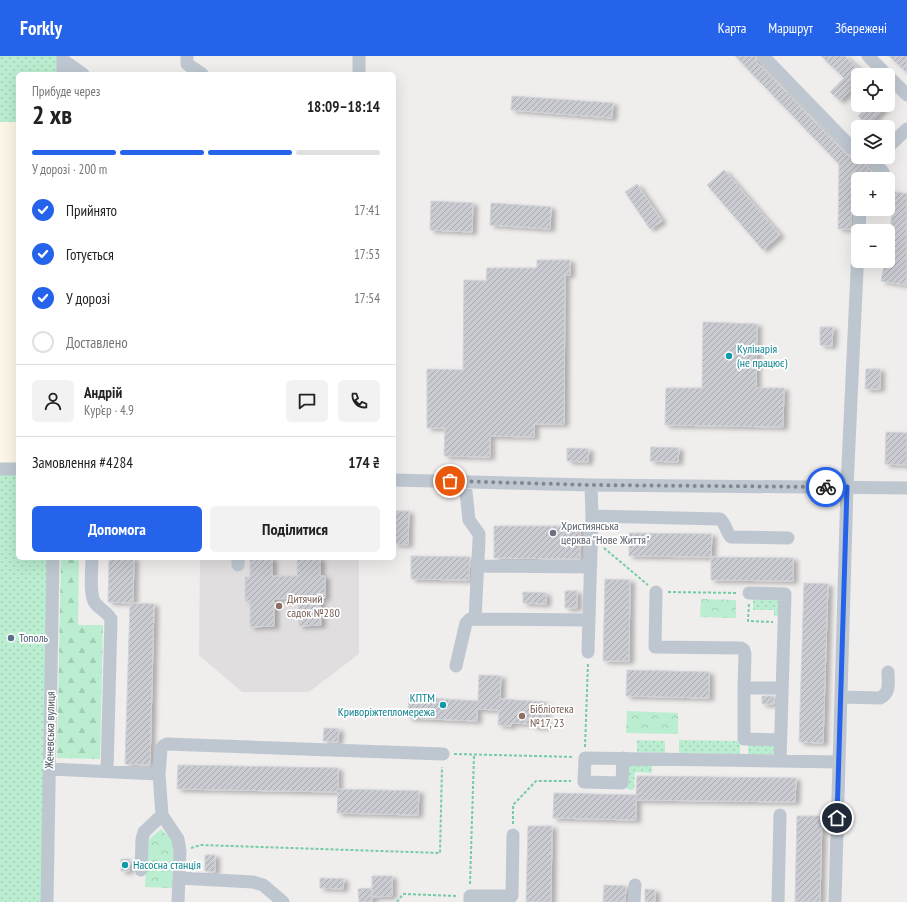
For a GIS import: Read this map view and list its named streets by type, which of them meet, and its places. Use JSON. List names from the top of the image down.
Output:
{
  "streets": {
    "street": ["Женевська вулиця"]
  },
  "places": [
    "Кулінарія (не працює)",
    "Християнська церква \"Нове Життя\"",
    "Дитячий садок №280",
    "Тополь",
    "КПТМ Криворіжтепломережа",
    "Бібліотека №17, 23",
    "Насосна станція"
  ],
  "page": {
    "header": "Forkly",
    "nav": ["Карта", "Маршрут", "Збережені"],
    "map_buttons": ["+", "−"],
    "heading": ["2 хв", "Прибуде через", "18:09–18:14"],
    "panel": [
      "Андрій",
      "Кур’єр · 4.9",
      "Замовлення #4284",
      "174 ₴"
    ],
    "bar": "У дорозі · 200 m",
    "list": [
      ["Прийнято", "17:41"],
      ["Готується", "17:53"],
      ["У дорозі", "17:54"],
      "Доставлено"
    ],
    "buttons": ["Допомога", "Поділитися"]
  }
}
